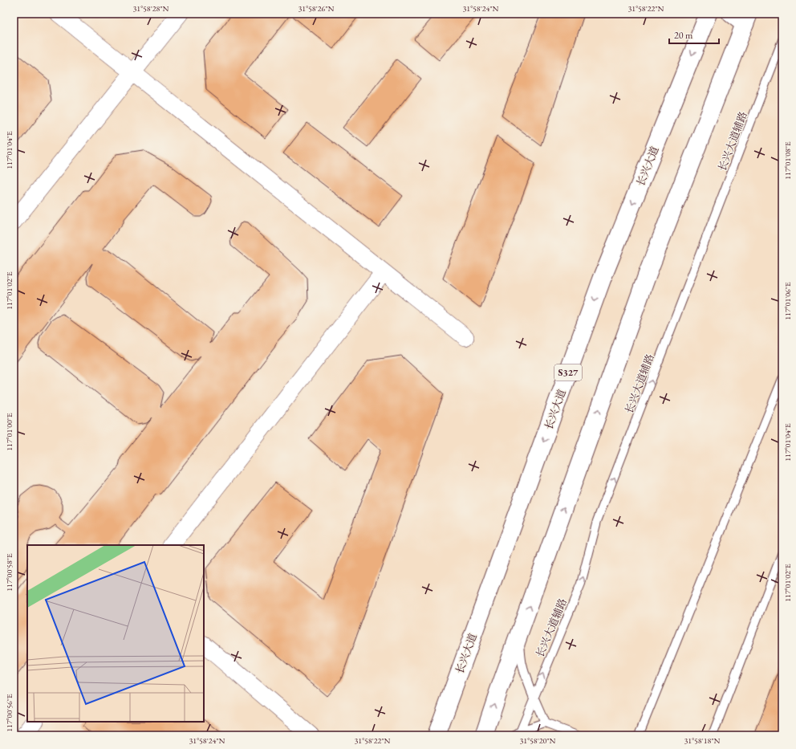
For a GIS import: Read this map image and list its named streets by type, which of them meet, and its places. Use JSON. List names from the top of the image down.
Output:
{
  "streets": {
    "main road": ["长兴大道", "S327"],
    "lane": ["长兴大道辅路"]
  },
  "one_way": ["长兴大道辅路"],
  "scale_bar": "20 m",
  "coordinates": [
    "31°58'28\"N",
    "31°58'26\"N",
    "31°58'24\"N",
    "31°58'22\"N",
    "117°01'04\"E",
    "117°01'08\"E",
    "117°01'02\"E",
    "117°01'06\"E",
    "117°01'00\"E",
    "117°00'58\"E",
    "117°00'56\"E",
    "31°58'20\"N",
    "31°58'18\"N"
  ]
}
